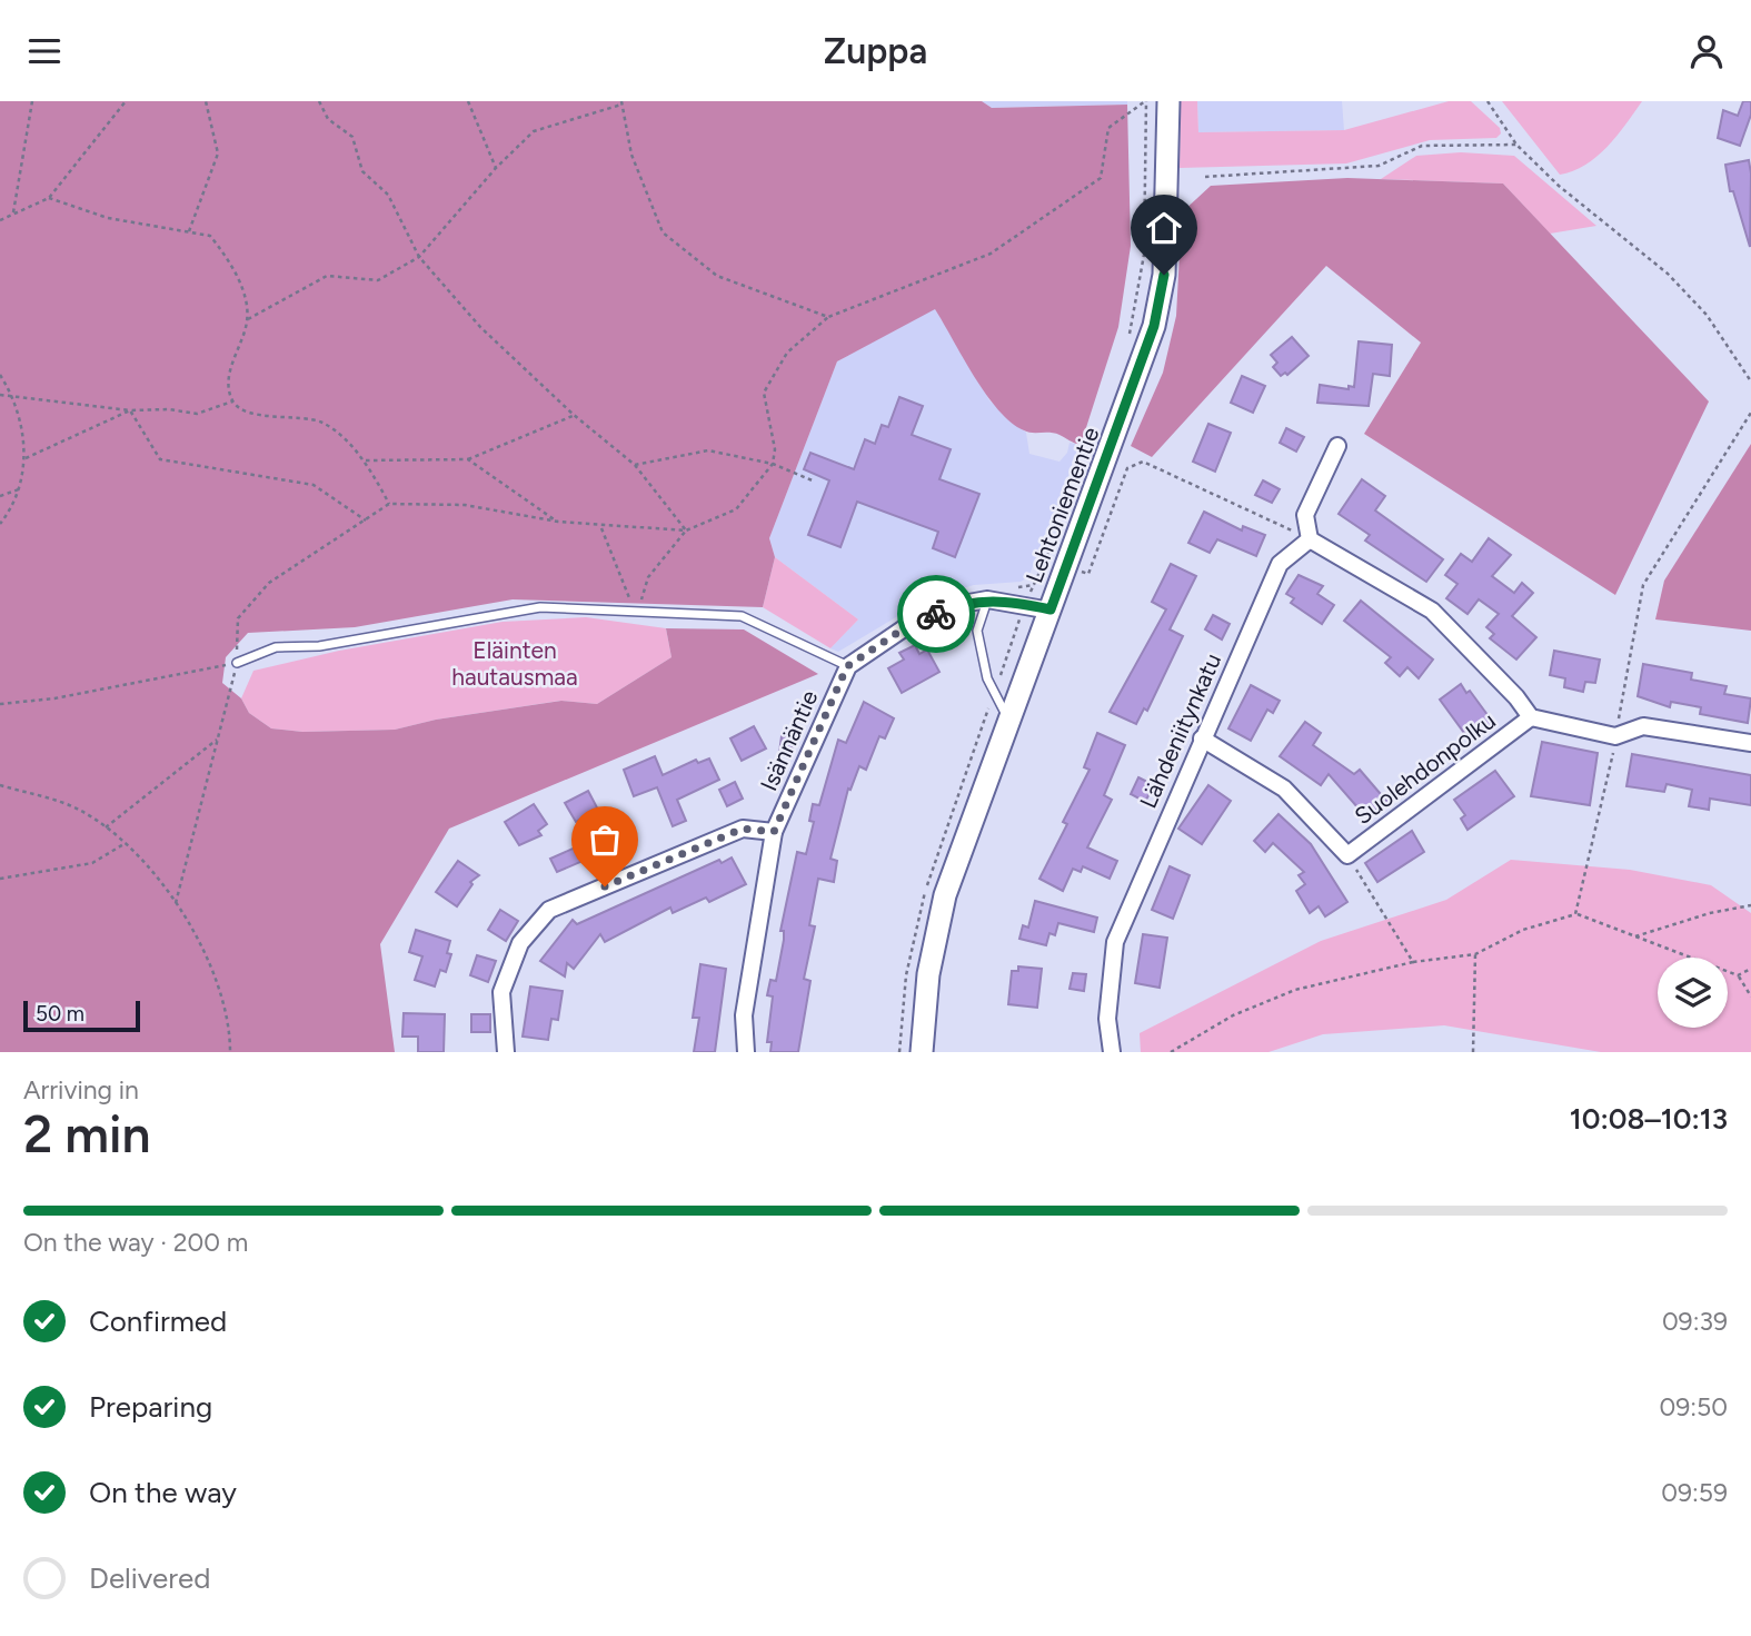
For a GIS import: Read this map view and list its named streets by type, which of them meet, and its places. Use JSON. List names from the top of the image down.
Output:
{
  "streets": {
    "main road": ["Lehtoniementie"],
    "street": ["Lähdeniitynkatu", "Isännäntie", "Suolehdonpolku"]
  },
  "parks": ["Eläinten hautausmaa"],
  "scale_bar": "50 m",
  "page": {
    "header": "Zuppa",
    "scale": "50 m",
    "heading": ["2 min", "Arriving in", "10:08–10:13"],
    "bar": "On the way · 200 m",
    "list": [
      ["Confirmed", "09:39"],
      ["Preparing", "09:50"],
      ["On the way", "09:59"],
      "Delivered"
    ]
  }
}
